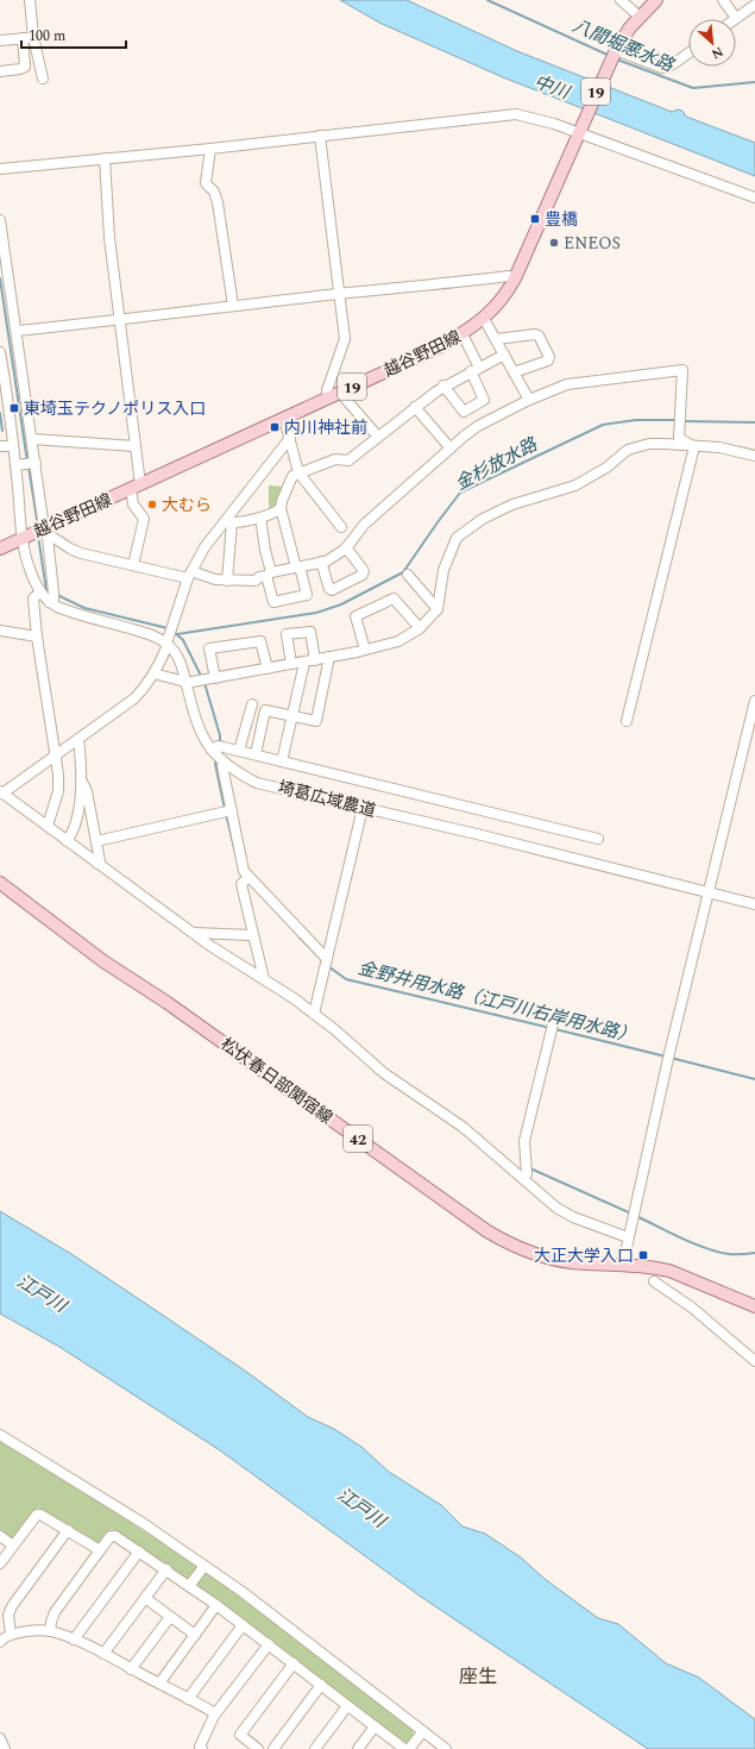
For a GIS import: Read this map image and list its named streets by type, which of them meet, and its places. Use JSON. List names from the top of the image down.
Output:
{
  "streets": {
    "main road": [
      "19",
      "越谷野田線",
      "松伏春日部関宿線",
      "42"
    ],
    "street": ["埼葛広域農道"]
  },
  "districts": ["座生"],
  "water": [
    "八間堀悪水路",
    "中川",
    "金杉放水路",
    "金野井用水路（江戸川右岸用水路）",
    "江戸川"
  ],
  "places": {
    "transit": [
      "豊橋",
      "東埼玉テクノポリス入口",
      "内川神社前",
      "大正大学入口"
    ],
    "other": ["ENEOS", "大むら"]
  },
  "scale_bar": "100 m",
  "north": "bottom right"
}
